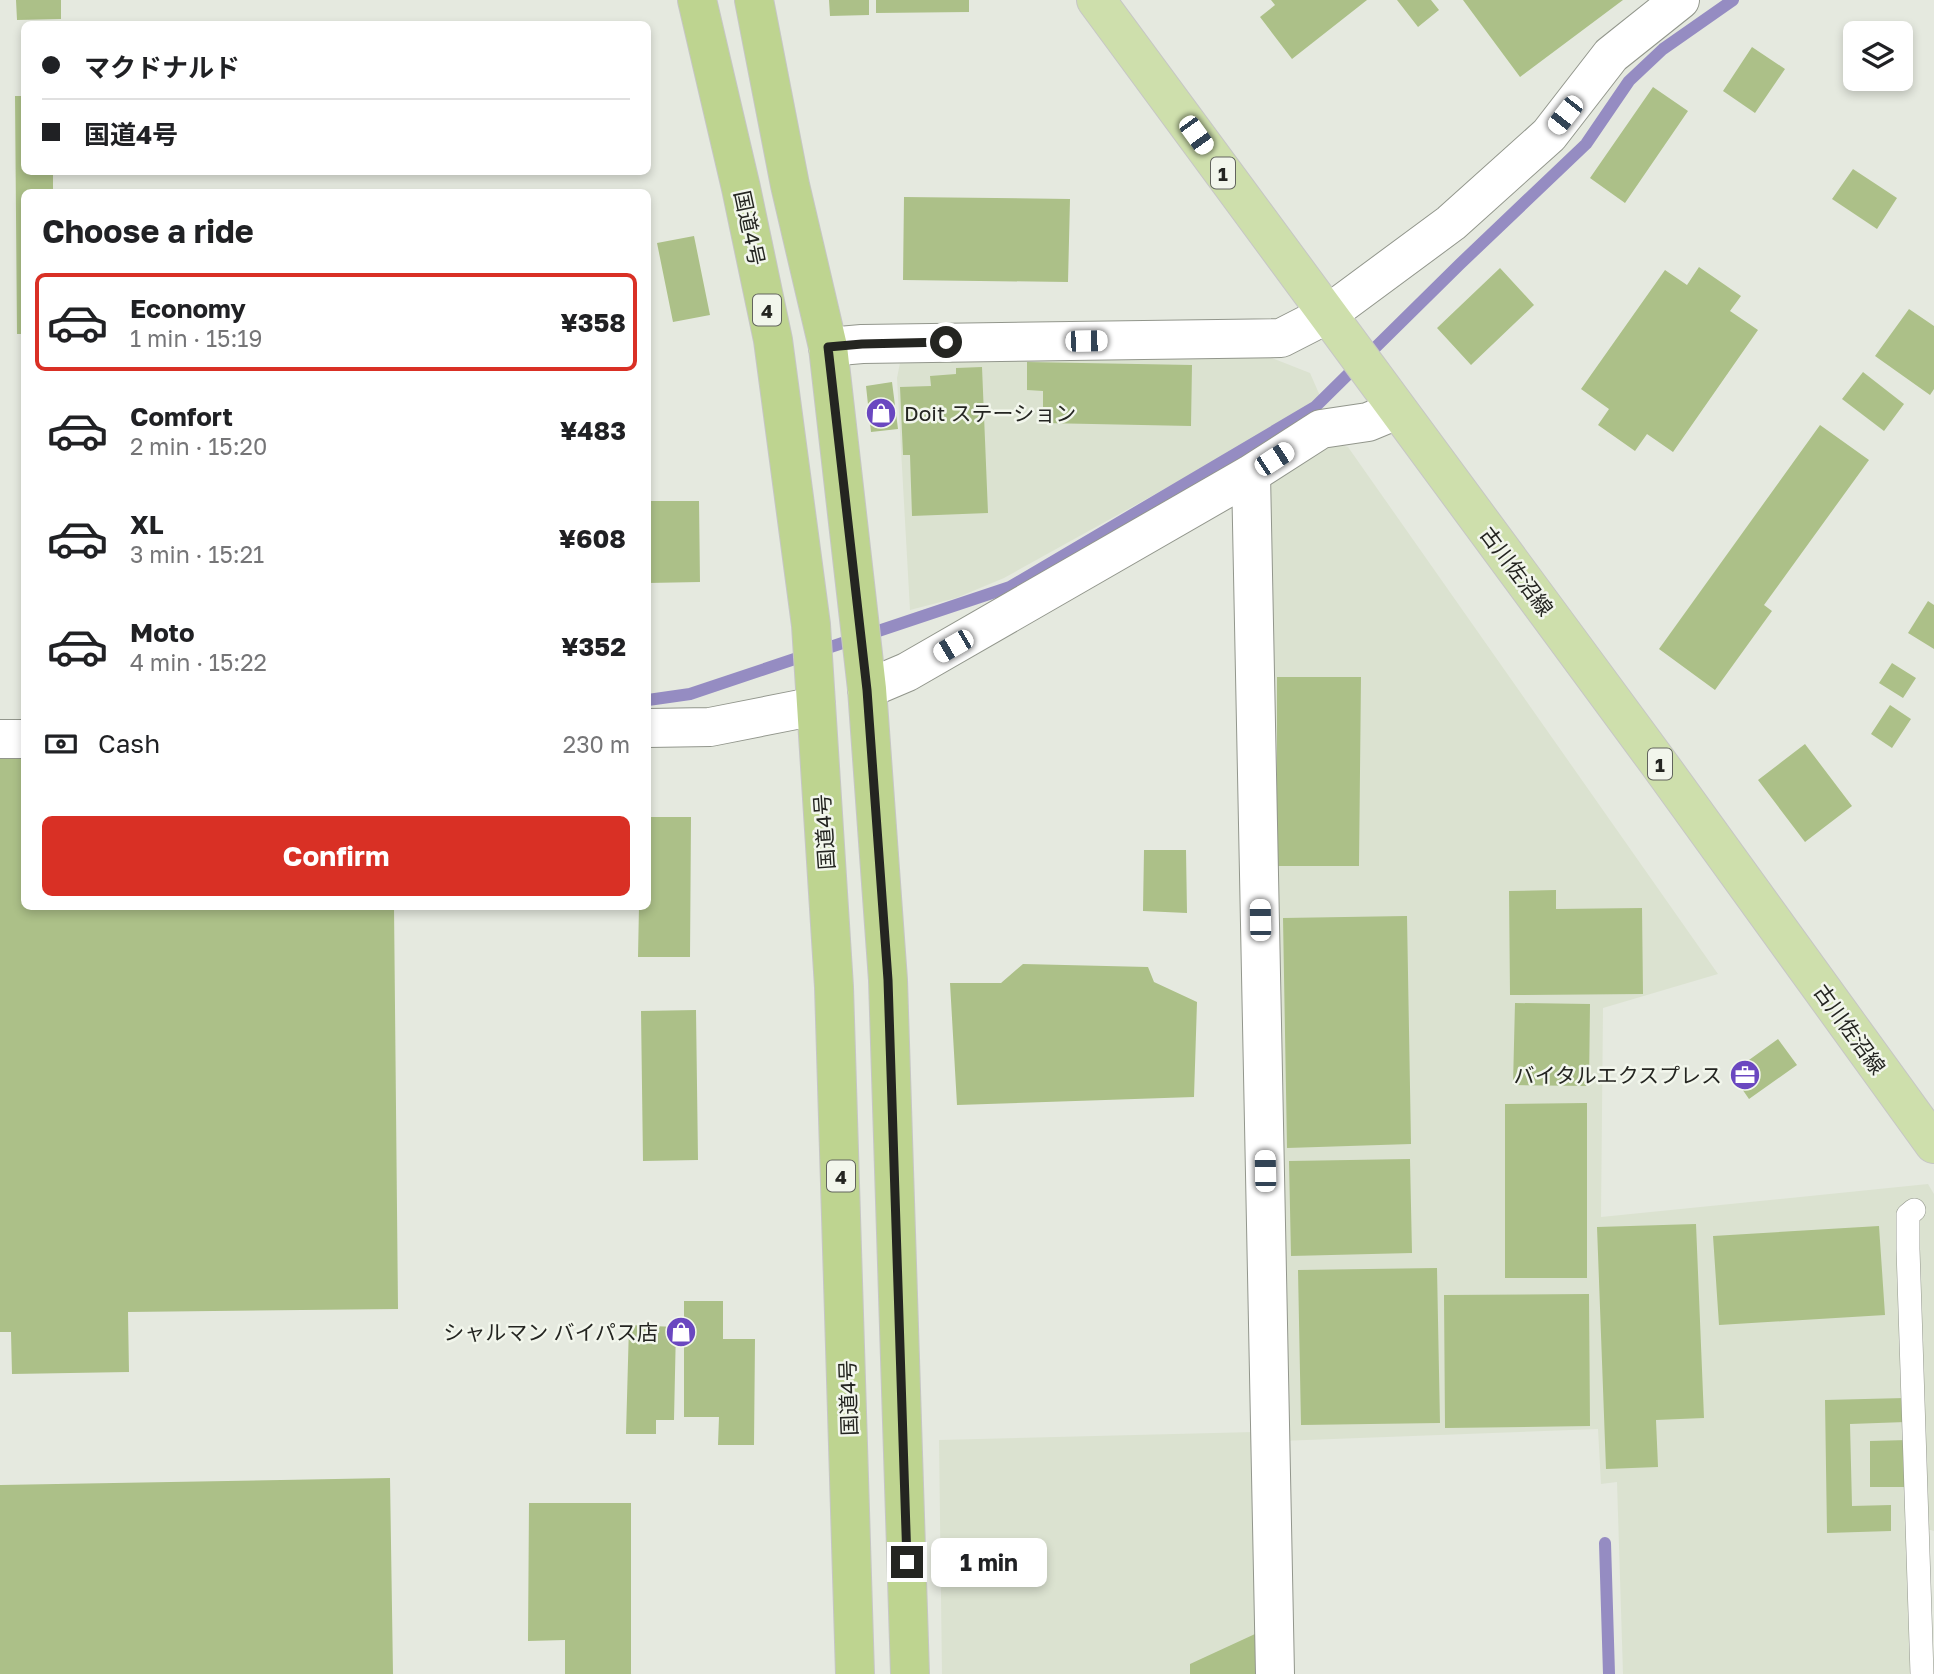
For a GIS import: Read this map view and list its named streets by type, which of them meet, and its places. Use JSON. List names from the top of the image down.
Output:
{
  "streets": {
    "highway": ["国道4号", "4"],
    "main road": ["1", "古川佐沼線"]
  },
  "places": {
    "shop": ["Doit ステーション", "シャルマン バイパス店"],
    "office": ["バイタルエクスプレス"]
  },
  "page": {
    "banner": ["マクドナルド", "国道4号"],
    "heading": "Choose a ride",
    "list": [
      {
        "name": "Economy",
        "note": "1 min · 15:19",
        "value": "¥358"
      },
      {
        "name": "Comfort",
        "note": "2 min · 15:20",
        "value": "¥483"
      },
      {
        "name": "XL",
        "note": "3 min · 15:21",
        "value": "¥608"
      },
      {
        "name": "Moto",
        "note": "4 min · 15:22",
        "value": "¥352"
      }
    ],
    "pay": ["Cash", "230 m"],
    "buttons": "Confirm",
    "bubble": "1 min"
  }
}
